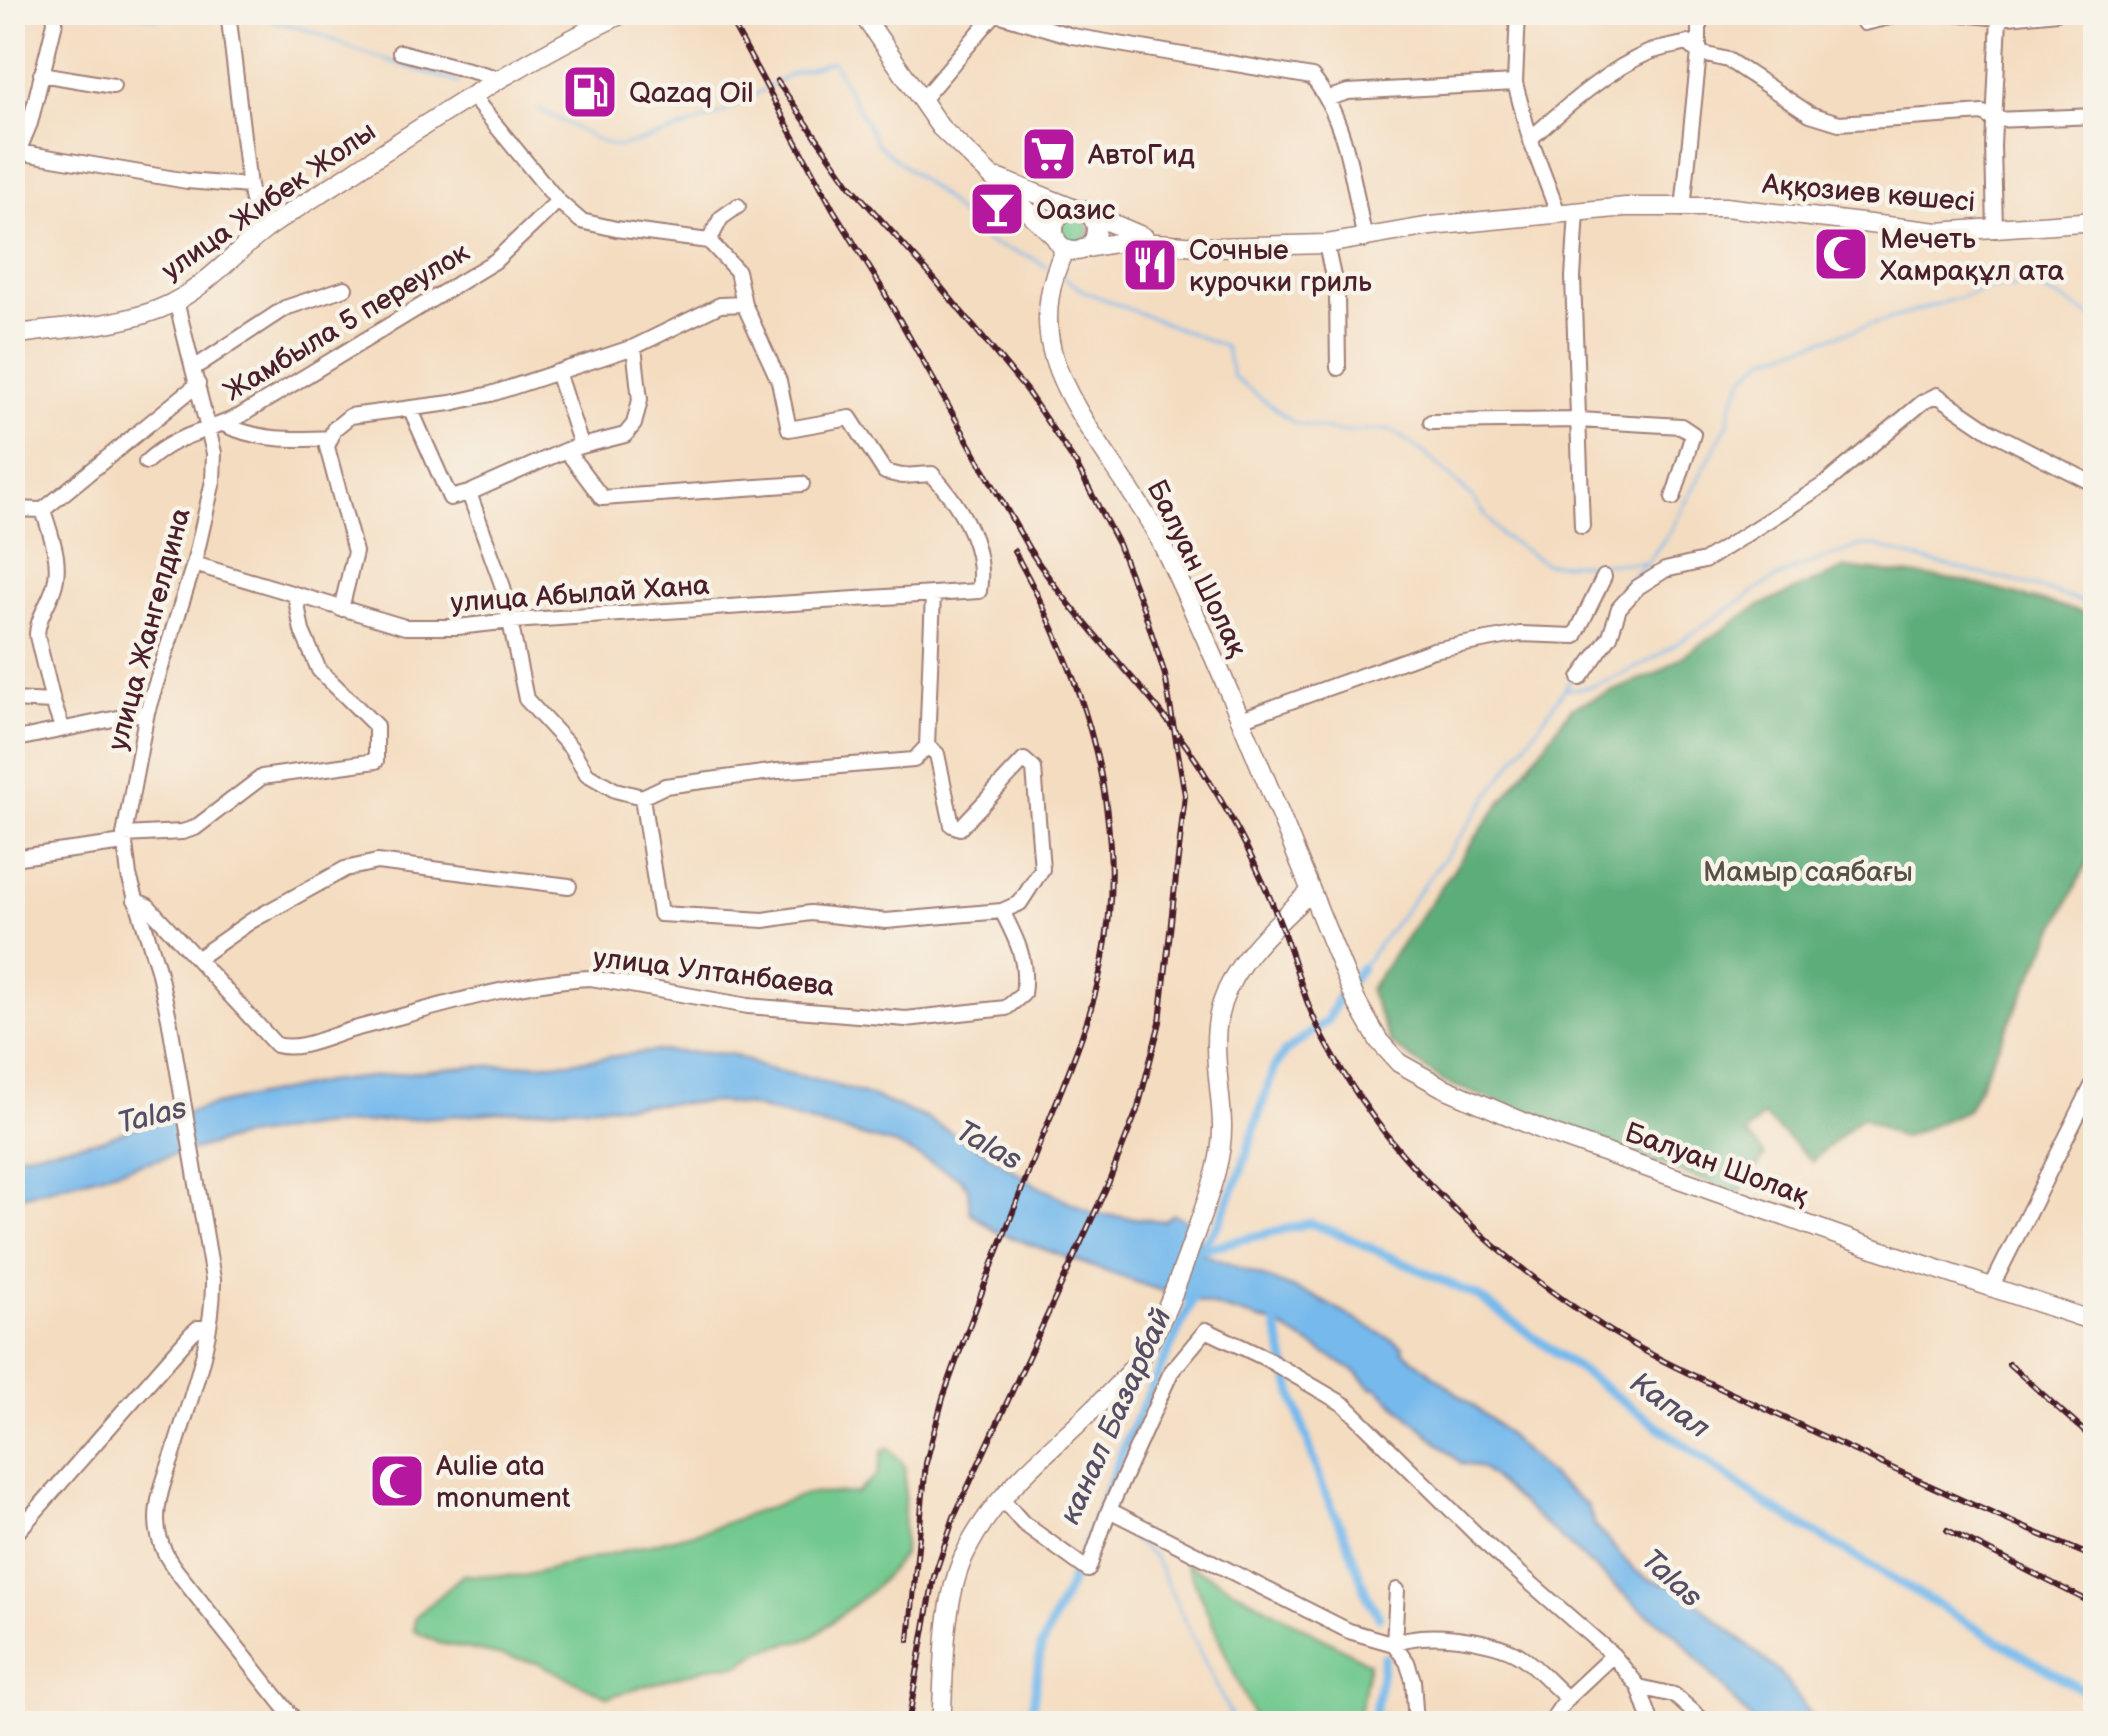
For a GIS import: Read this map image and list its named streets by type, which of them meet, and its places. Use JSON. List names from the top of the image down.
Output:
{
  "streets": {
    "main road": ["Аққозиев көшесі", "улица Жибек Жолы", "Балуан Шолақ"],
    "street": [
      "Жамбыла 5 переулок",
      "улица Абылай Хана",
      "улица Жангелдина",
      "улица Ултанбаева"
    ]
  },
  "crossings": [
    ["Аққозиев көшесі", "Балуан Шолақ"],
    ["улица Жибек Жолы", "улица Жангелдина"],
    ["Жамбыла 5 переулок", "улица Жангелдина"],
    ["улица Абылай Хана", "улица Жангелдина"],
    ["улица Жангелдина", "улица Ултанбаева"]
  ],
  "water": ["Talas", "Капал", "канал Базарбай"],
  "parks": ["Мамыр саябағы"],
  "places": {
    "fuel station": ["Qazaq Oil"],
    "supermarket": ["АвтоГид"],
    "bar": ["Оазис"],
    "mosque": ["Мечеть Хамрақұл ата", "Aulie ata monument"],
    "restaurant": ["Сочные курочки гриль"]
  }
}
